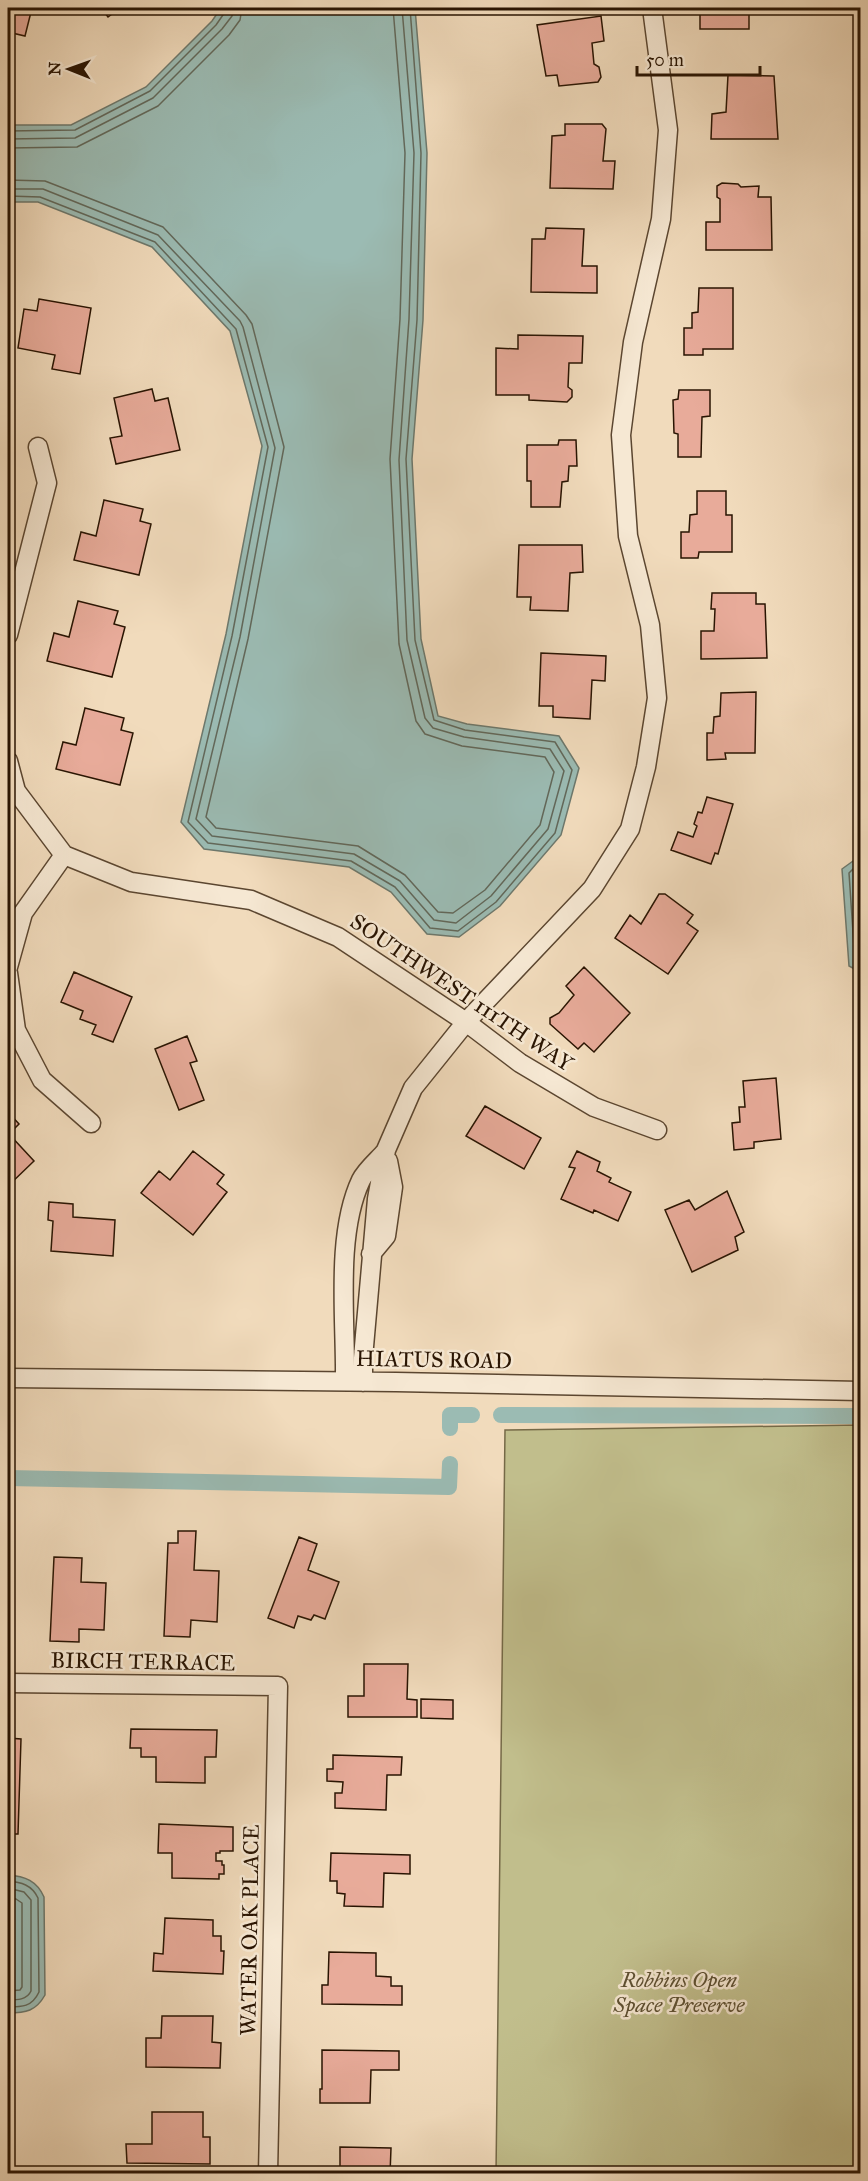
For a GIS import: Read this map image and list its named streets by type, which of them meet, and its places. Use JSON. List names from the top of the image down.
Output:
{
  "streets": {
    "street": [
      "SOUTHWEST 111TH WAY",
      "HIATUS ROAD",
      "BIRCH TERRACE",
      "WATER OAK PLACE"
    ]
  },
  "crossings": [
    ["BIRCH TERRACE", "WATER OAK PLACE"]
  ],
  "parks": ["Robbins Open Space Preserve"],
  "scale_bar": "50 m",
  "north": "left"
}
